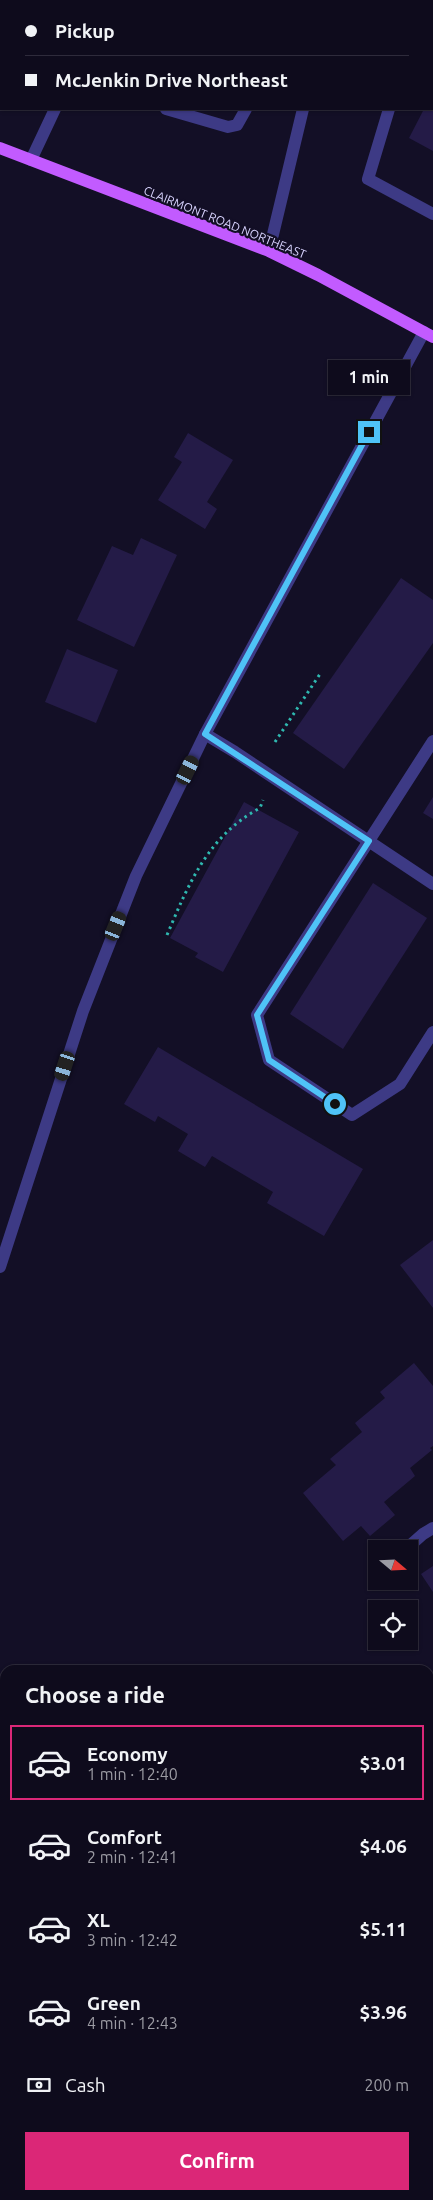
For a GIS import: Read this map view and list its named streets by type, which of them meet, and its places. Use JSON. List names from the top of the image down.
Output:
{
  "streets": {
    "main road": ["CLAIRMONT ROAD NORTHEAST"]
  },
  "north": "right",
  "page": {
    "banner": ["Pickup", "McJenkin Drive Northeast"],
    "bubble": "1 min",
    "heading": "Choose a ride",
    "list": [
      {
        "name": "Economy",
        "note": "1 min · 12:40",
        "value": "$3.01"
      },
      {
        "name": "Comfort",
        "note": "2 min · 12:41",
        "value": "$4.06"
      },
      {
        "name": "XL",
        "note": "3 min · 12:42",
        "value": "$5.11"
      },
      {
        "name": "Green",
        "note": "4 min · 12:43",
        "value": "$3.96"
      }
    ],
    "pay": ["Cash", "200 m"],
    "buttons": "Confirm"
  }
}
